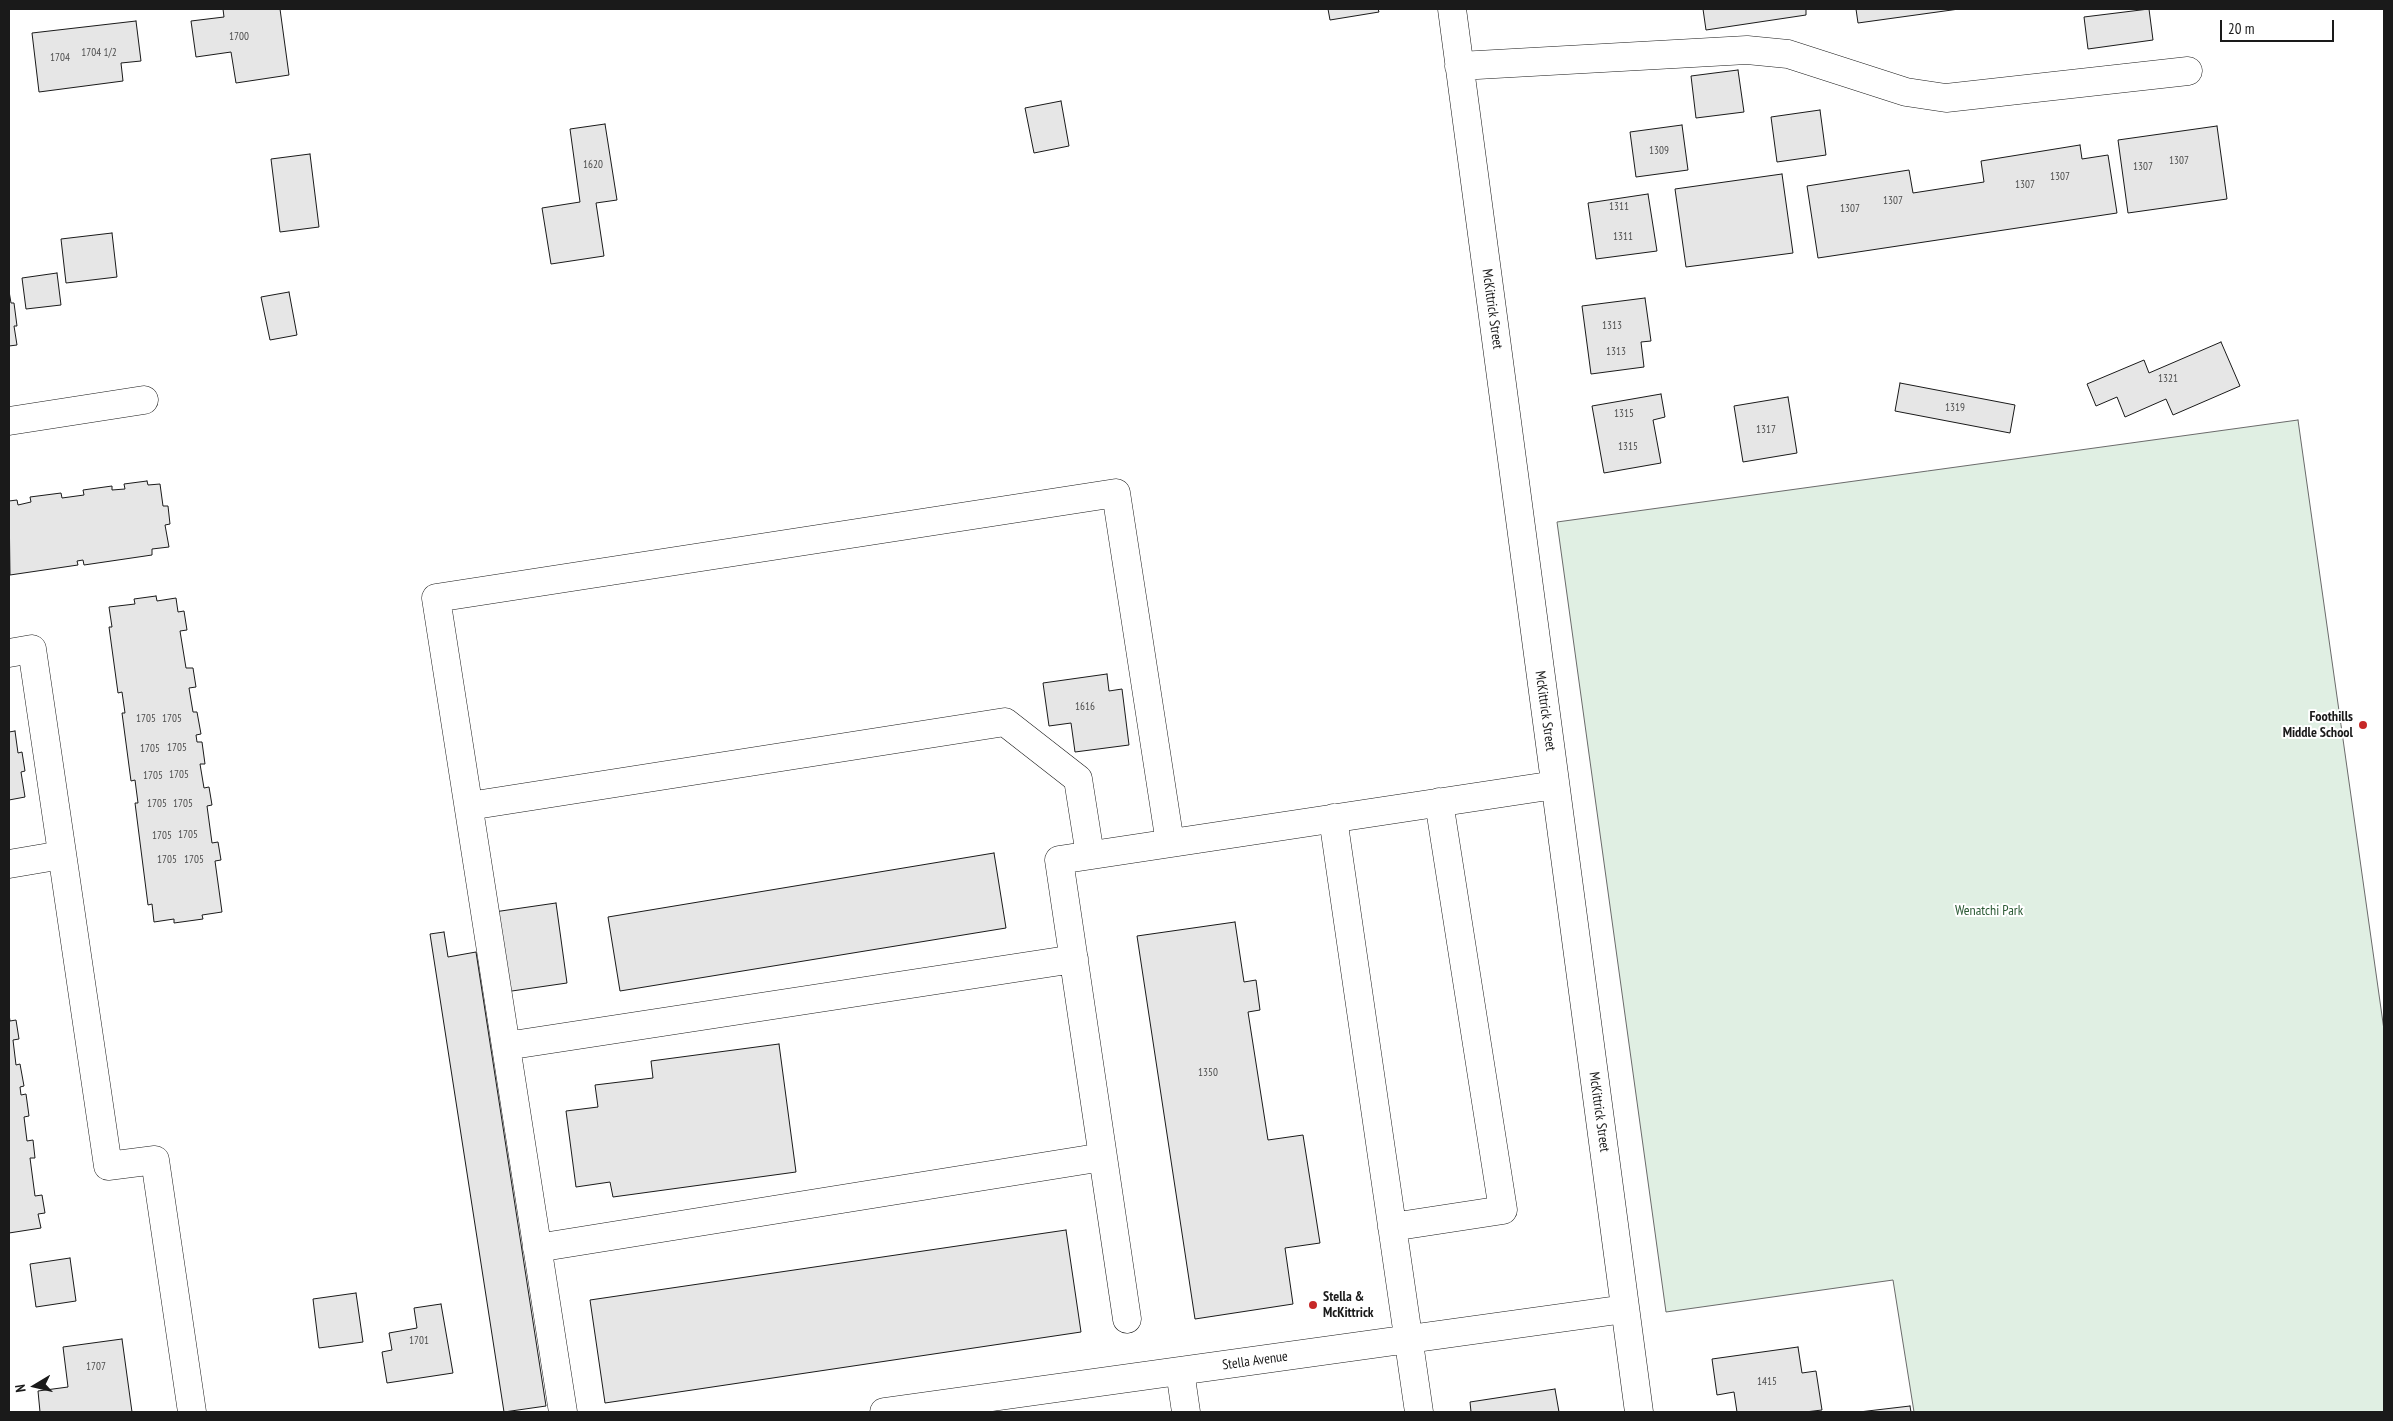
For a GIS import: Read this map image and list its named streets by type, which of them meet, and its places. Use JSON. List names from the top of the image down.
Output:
{
  "streets": {
    "street": ["McKittrick Street", "Stella Avenue"]
  },
  "crossings": [
    ["McKittrick Street", "Stella Avenue"]
  ],
  "parks": ["Wenatchi Park"],
  "places": ["Foothills Middle School", "Stella & McKittrick"],
  "house_numbers": [
    "1700",
    "1704 1/2",
    "1704",
    "1309",
    "1307",
    "1620",
    "1307",
    "1307",
    "1307",
    "1307",
    "1311",
    "1307",
    "1311",
    "1313",
    "1313",
    "1321",
    "1319",
    "1315",
    "1317",
    "1315",
    "1616",
    "1705",
    "1705",
    "1705",
    "1705",
    "1705",
    "1705",
    "1705",
    "1705",
    "1705",
    "1705",
    "1705",
    "1705",
    "1350",
    "1701",
    "1707",
    "1415"
  ],
  "scale_bar": "20 m",
  "north": "left"
}
